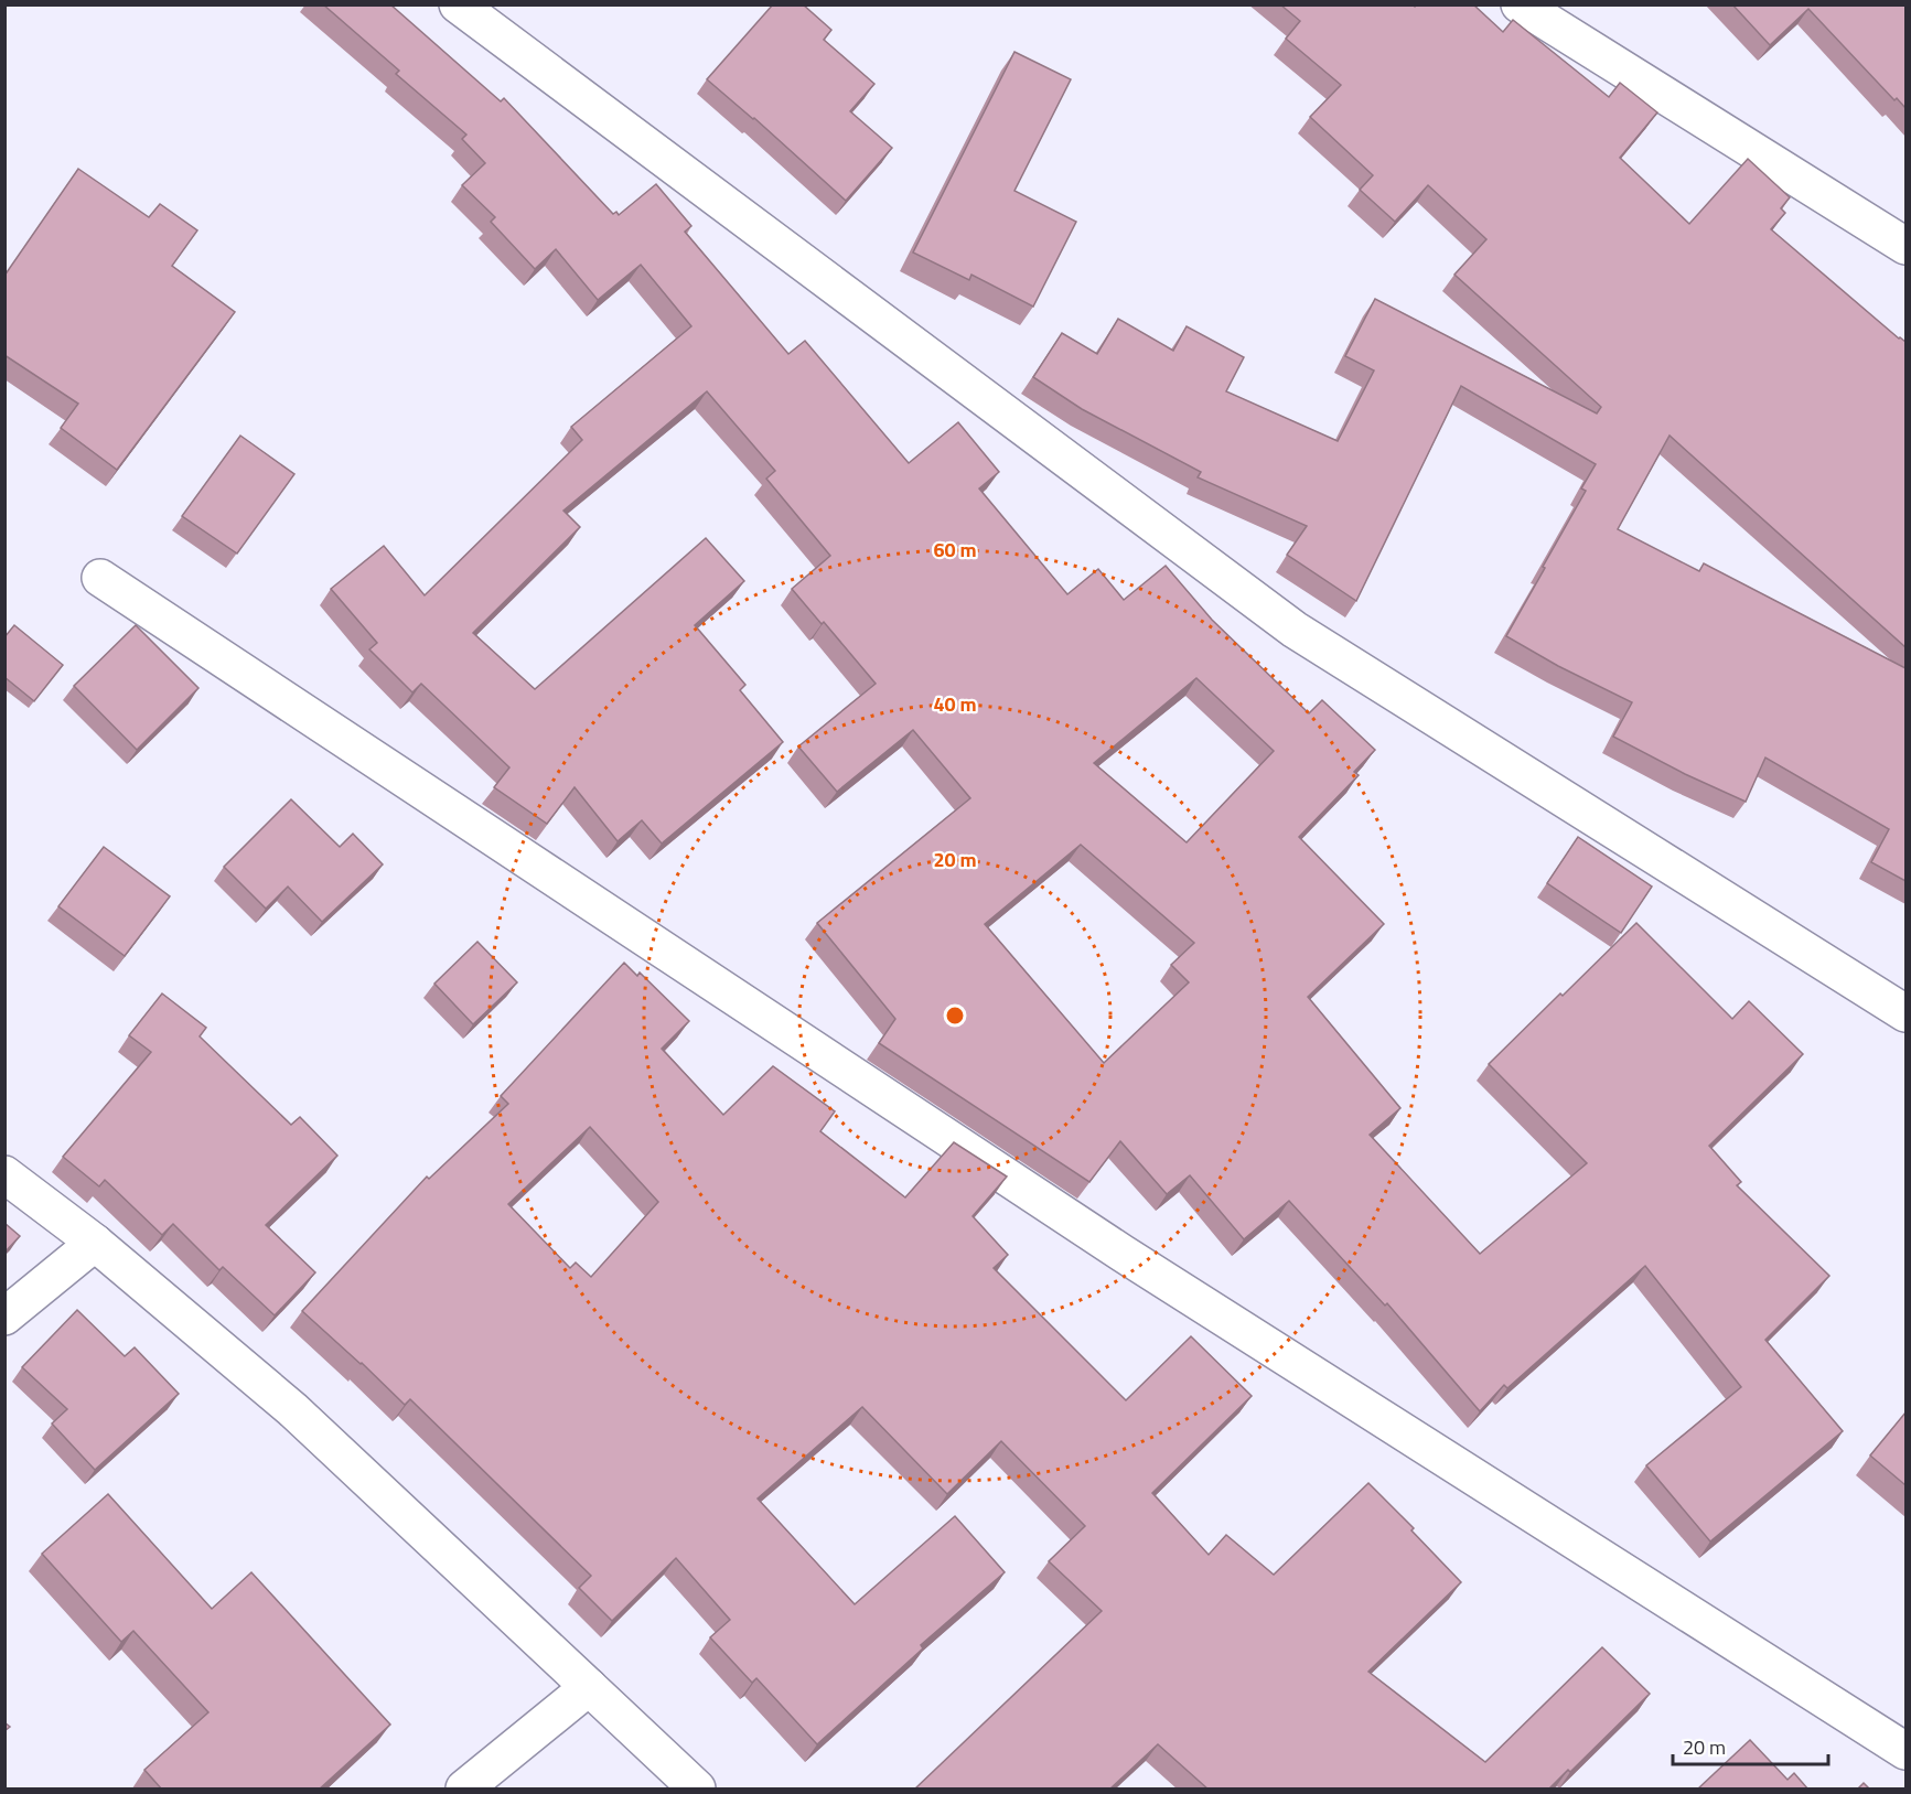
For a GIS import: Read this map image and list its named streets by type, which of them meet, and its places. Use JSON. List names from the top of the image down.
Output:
{
  "scale_bar": "20 m",
  "rings": ["60 m", "40 m", "20 m"]
}
